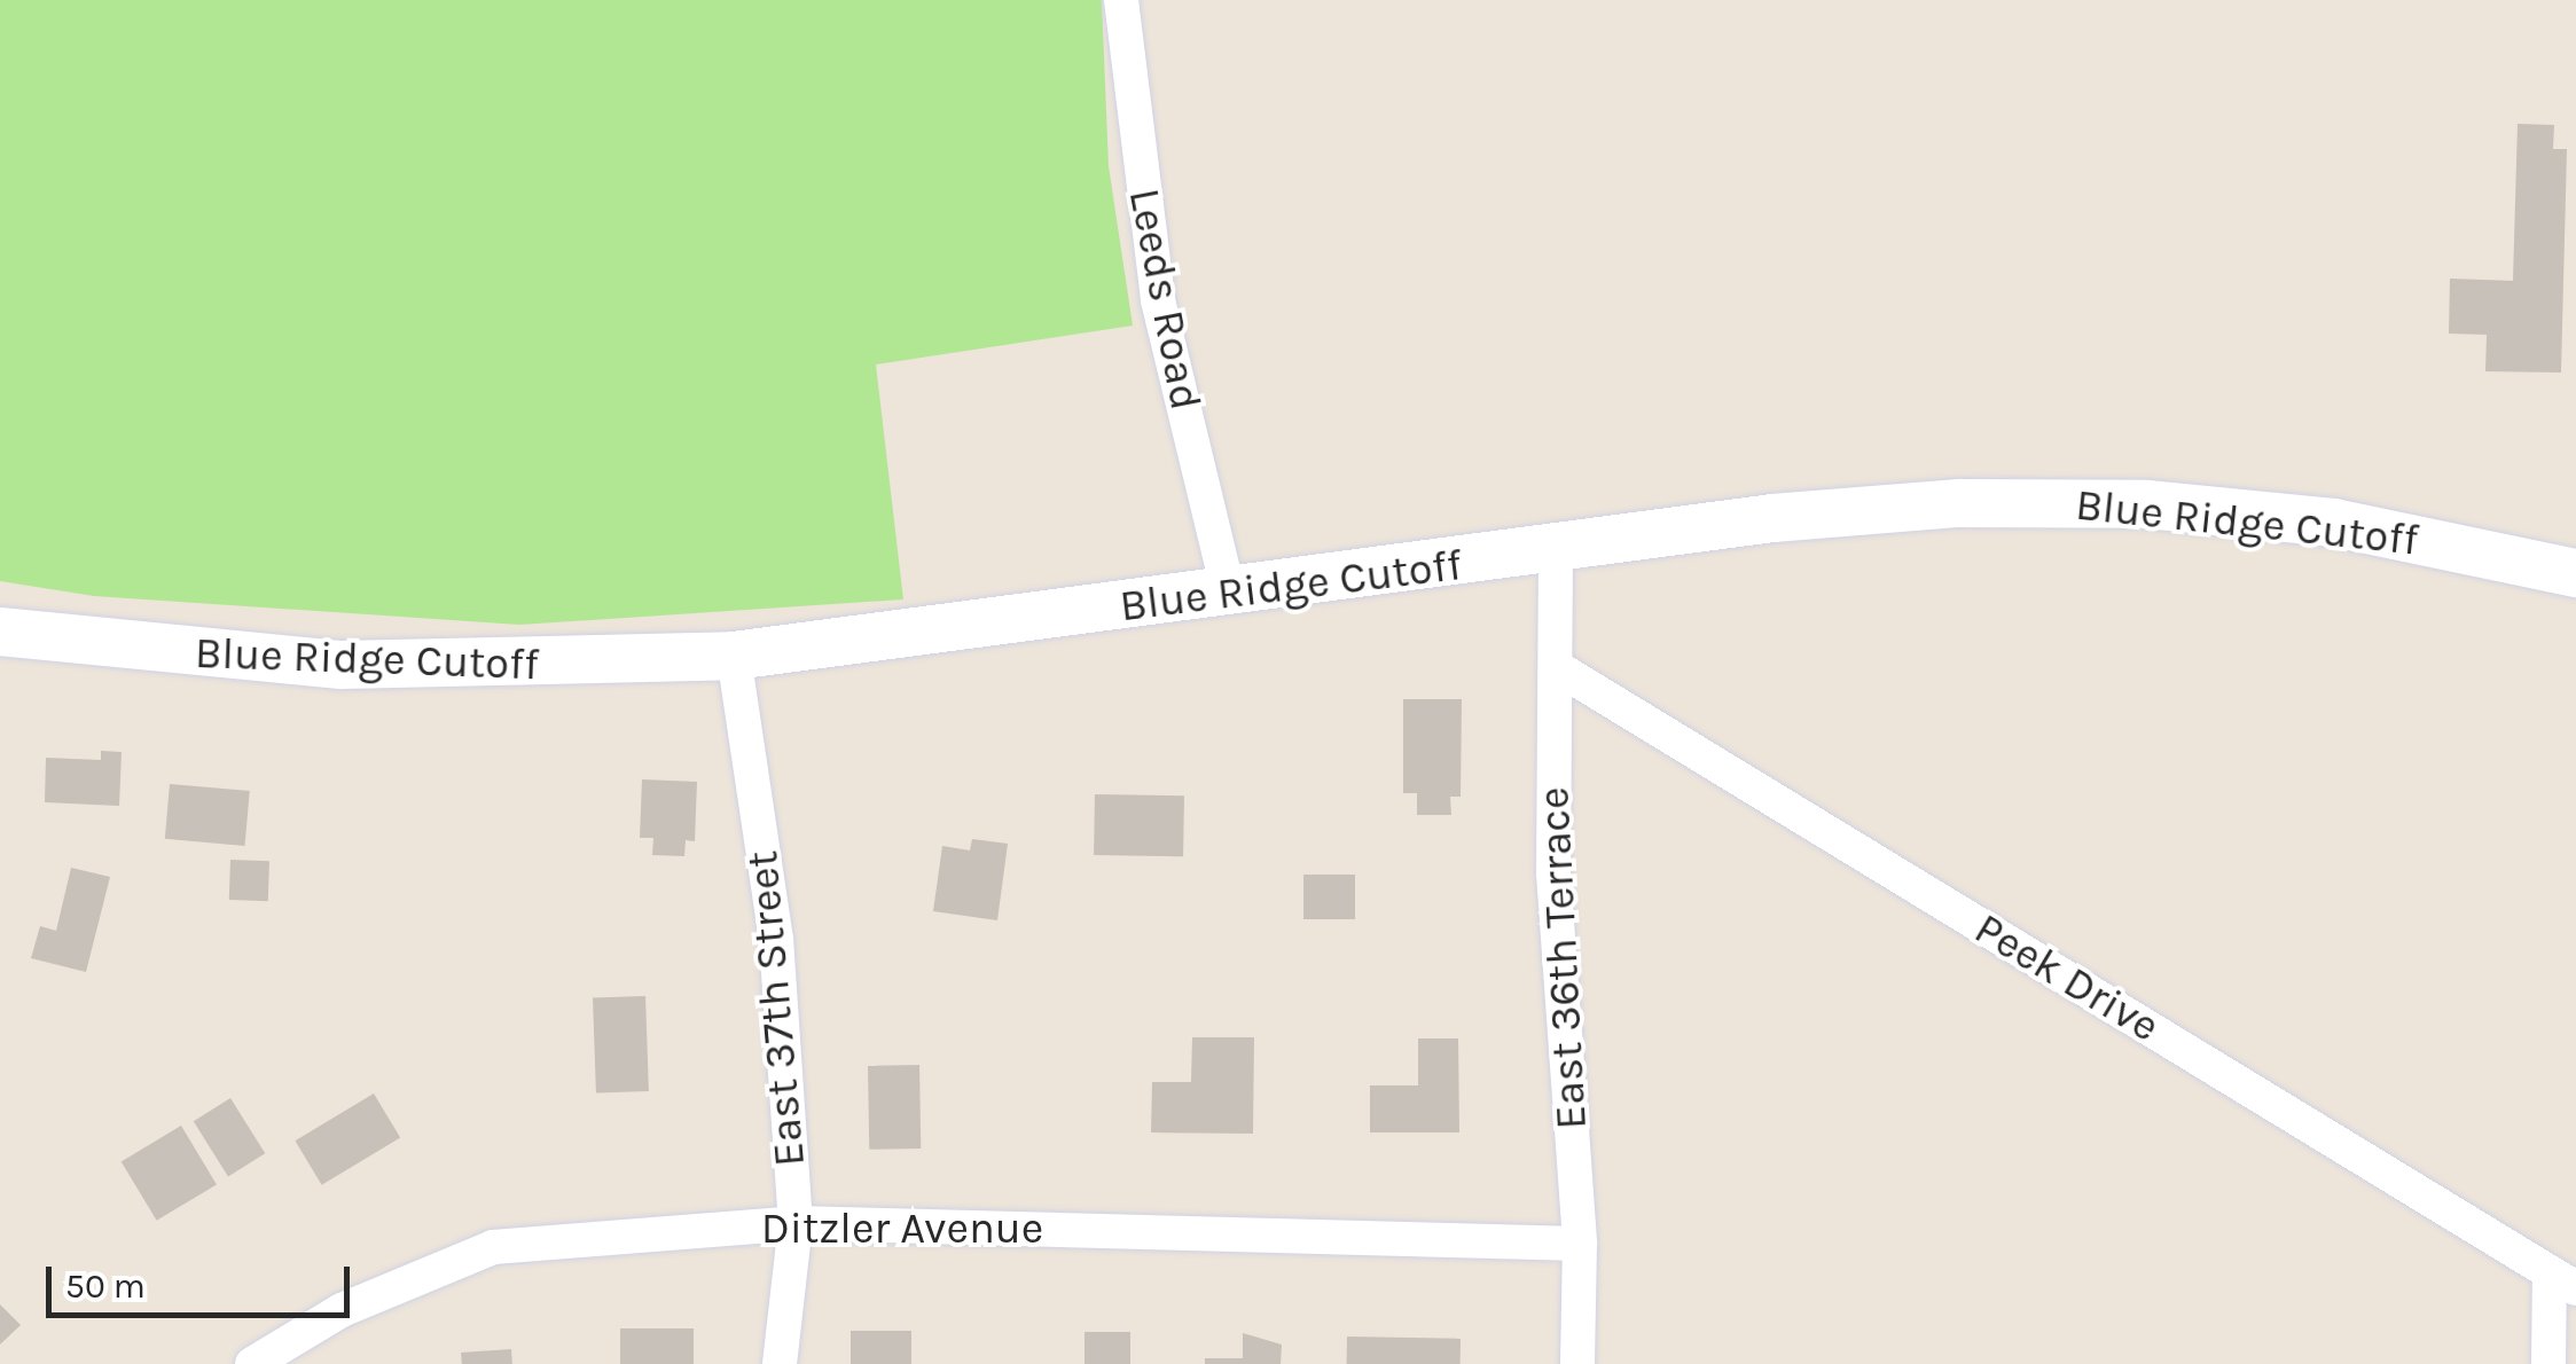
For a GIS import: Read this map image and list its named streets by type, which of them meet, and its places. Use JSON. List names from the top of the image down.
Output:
{
  "streets": {
    "main road": ["Blue Ridge Cutoff"],
    "street": [
      "Leeds Road",
      "East 36th Terrace",
      "Peek Drive",
      "East 37th Street",
      "Ditzler Avenue"
    ]
  },
  "crossings": [
    ["Leeds Road", "Blue Ridge Cutoff"],
    ["Blue Ridge Cutoff", "East 36th Terrace"],
    ["Blue Ridge Cutoff", "East 37th Street"],
    ["East 36th Terrace", "Peek Drive"],
    ["East 36th Terrace", "Ditzler Avenue"],
    ["East 37th Street", "Ditzler Avenue"]
  ],
  "scale_bar": "50 m"
}
